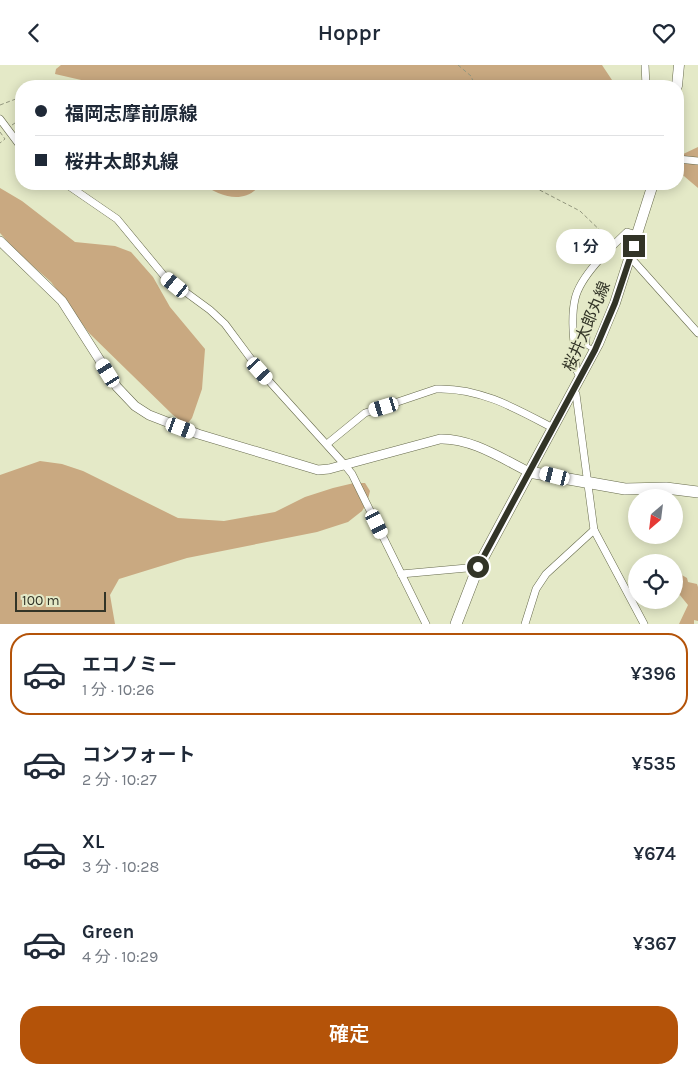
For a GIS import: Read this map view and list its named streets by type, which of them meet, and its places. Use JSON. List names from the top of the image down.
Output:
{
  "streets": {
    "main road": ["桜井太郎丸線"]
  },
  "scale_bar": "100 m",
  "north": "bottom left",
  "page": {
    "header": "Hoppr",
    "banner": ["福岡志摩前原線", "桜井太郎丸線"],
    "bubble": "1 分",
    "scale": "100 m",
    "list": [
      {
        "name": "エコノミー",
        "note": "1 分 · 10:26",
        "value": "¥396"
      },
      {
        "name": "コンフォート",
        "note": "2 分 · 10:27",
        "value": "¥535"
      },
      {
        "name": "XL",
        "note": "3 分 · 10:28",
        "value": "¥674"
      },
      {
        "name": "Green",
        "note": "4 分 · 10:29",
        "value": "¥367"
      }
    ],
    "buttons": "確定"
  }
}
